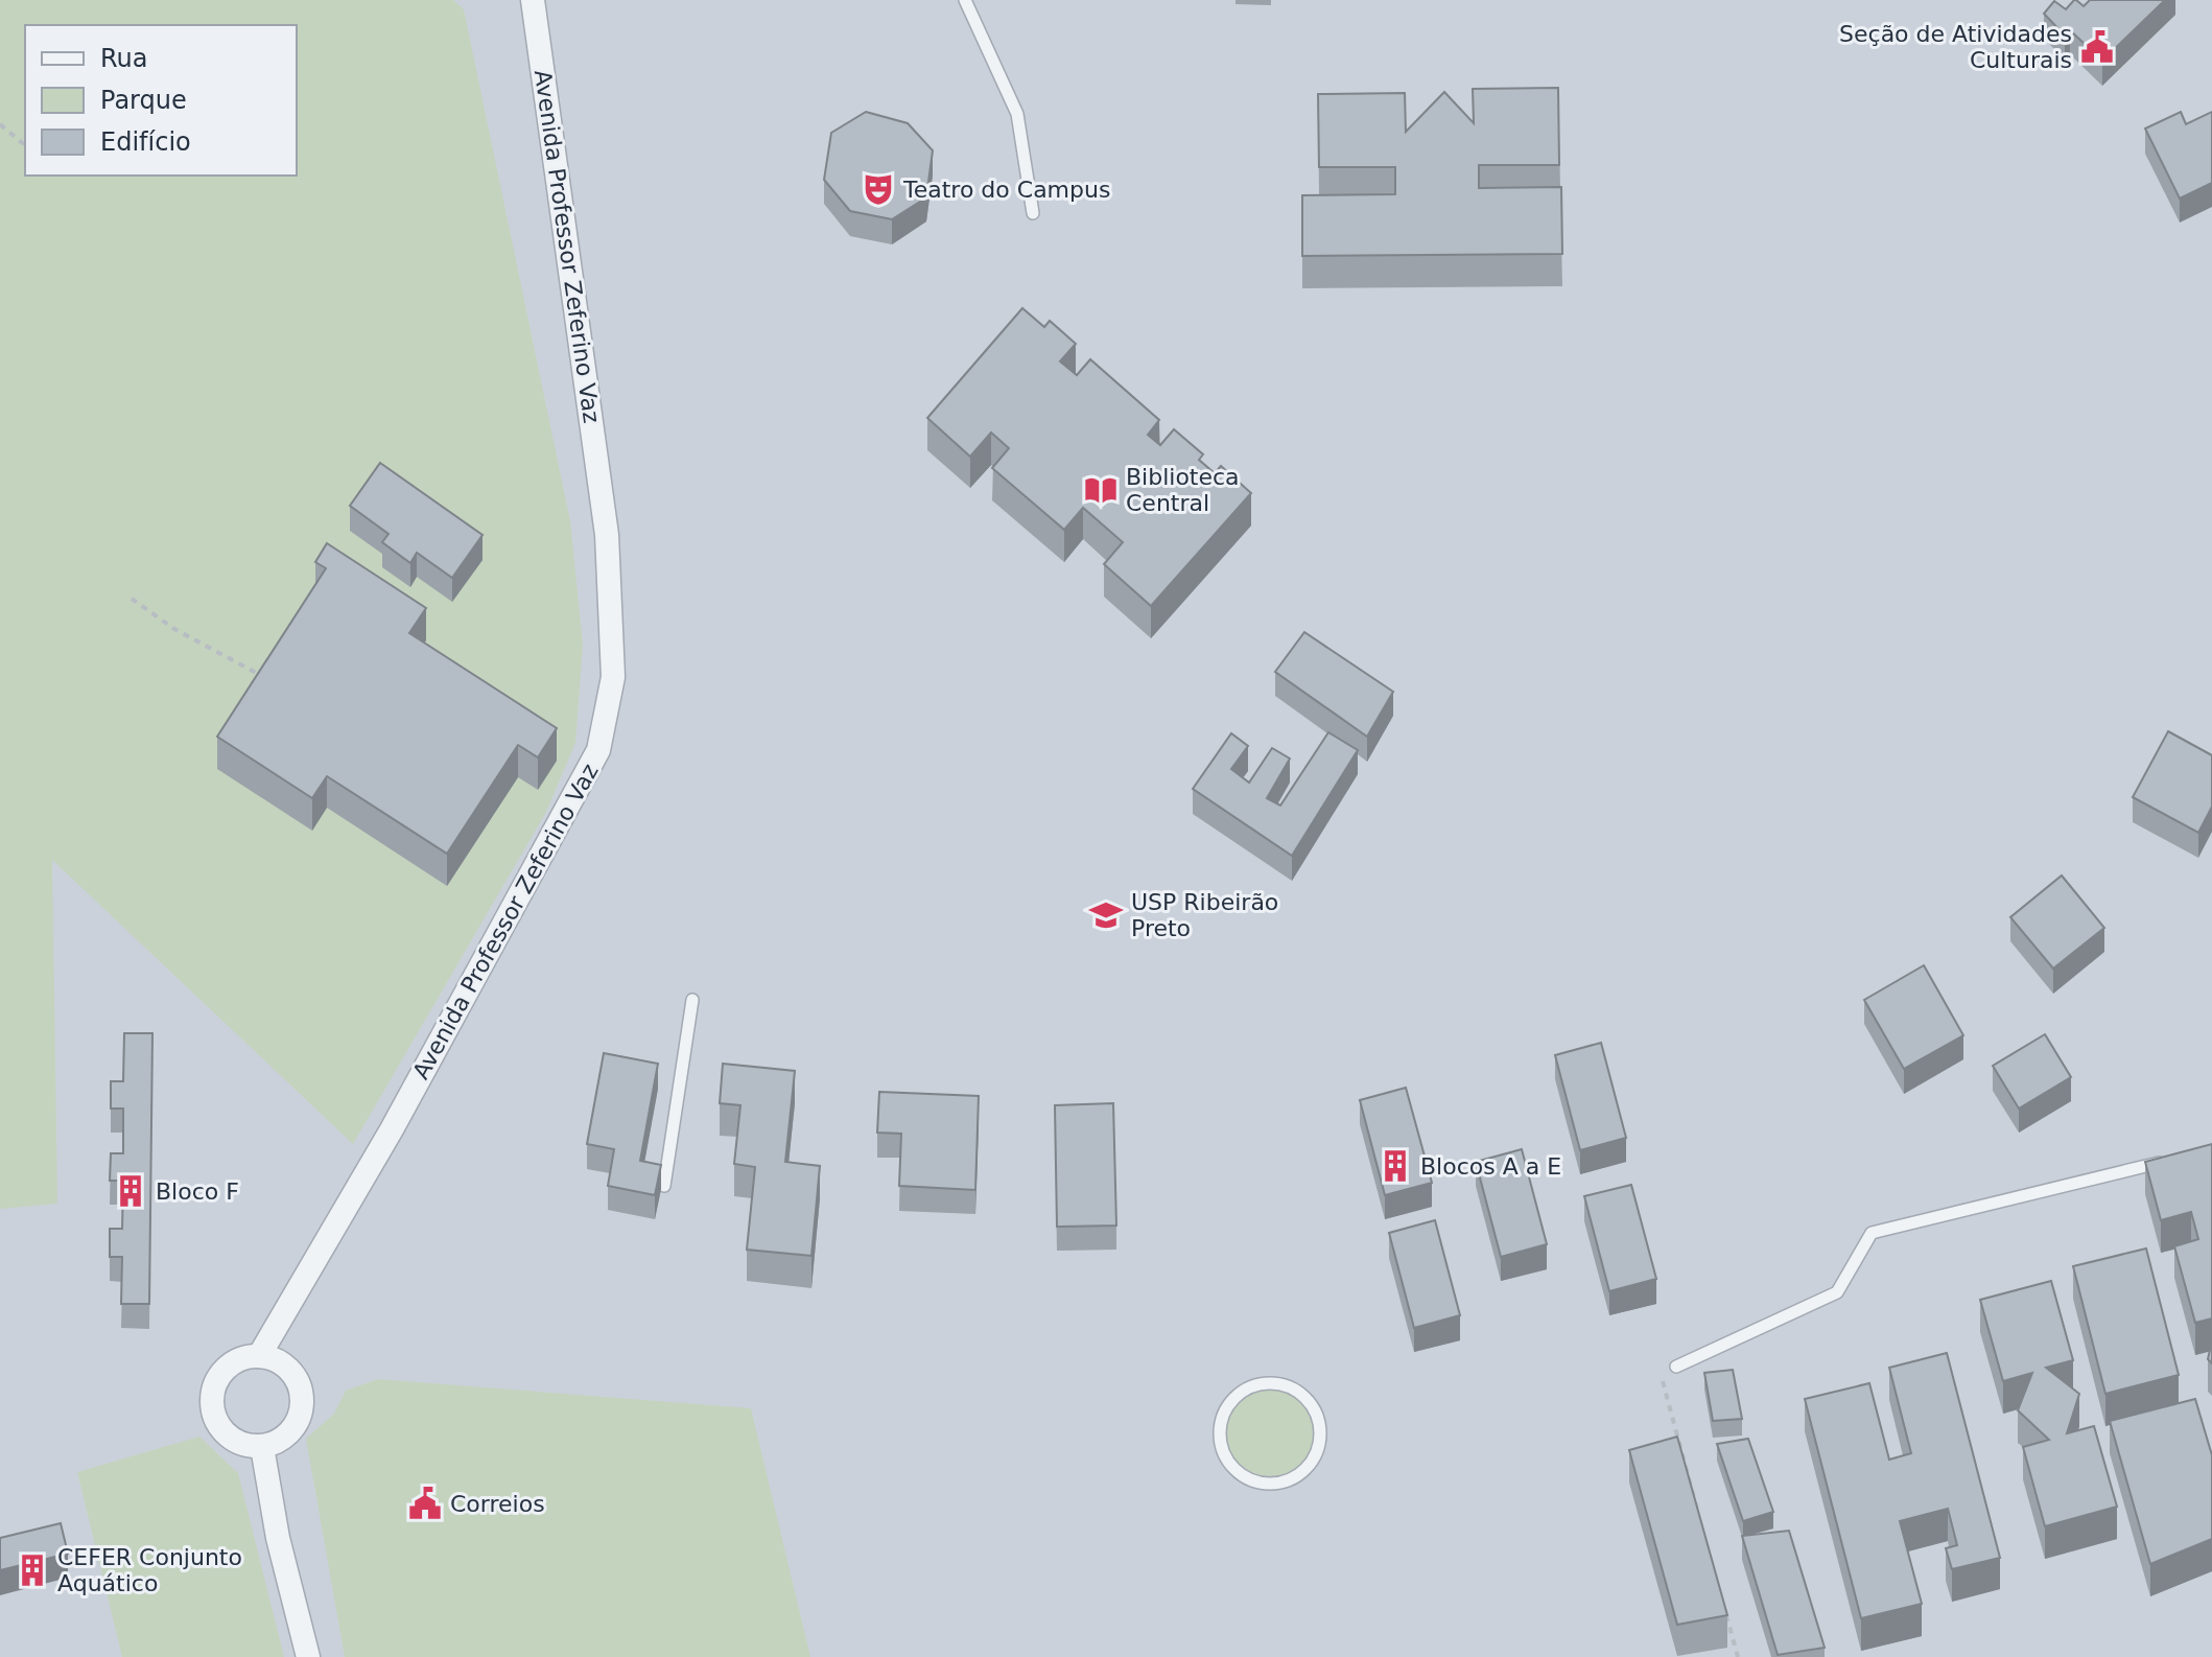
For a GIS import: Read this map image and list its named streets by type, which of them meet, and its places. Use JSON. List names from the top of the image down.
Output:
{
  "streets": {
    "street": ["Avenida Professor Zeferino Vaz"]
  },
  "places": {
    "public building": ["Seção de Atividades Culturais", "Correios"],
    "theatre": ["Teatro do Campus"],
    "library": ["Biblioteca Central"],
    "school or university": ["USP Ribeirão Preto"],
    "building": ["Blocos A a E", "Bloco F", "CEFER Conjunto Aquático"]
  },
  "legend": ["Rua", "Parque", "Edifício"]
}
